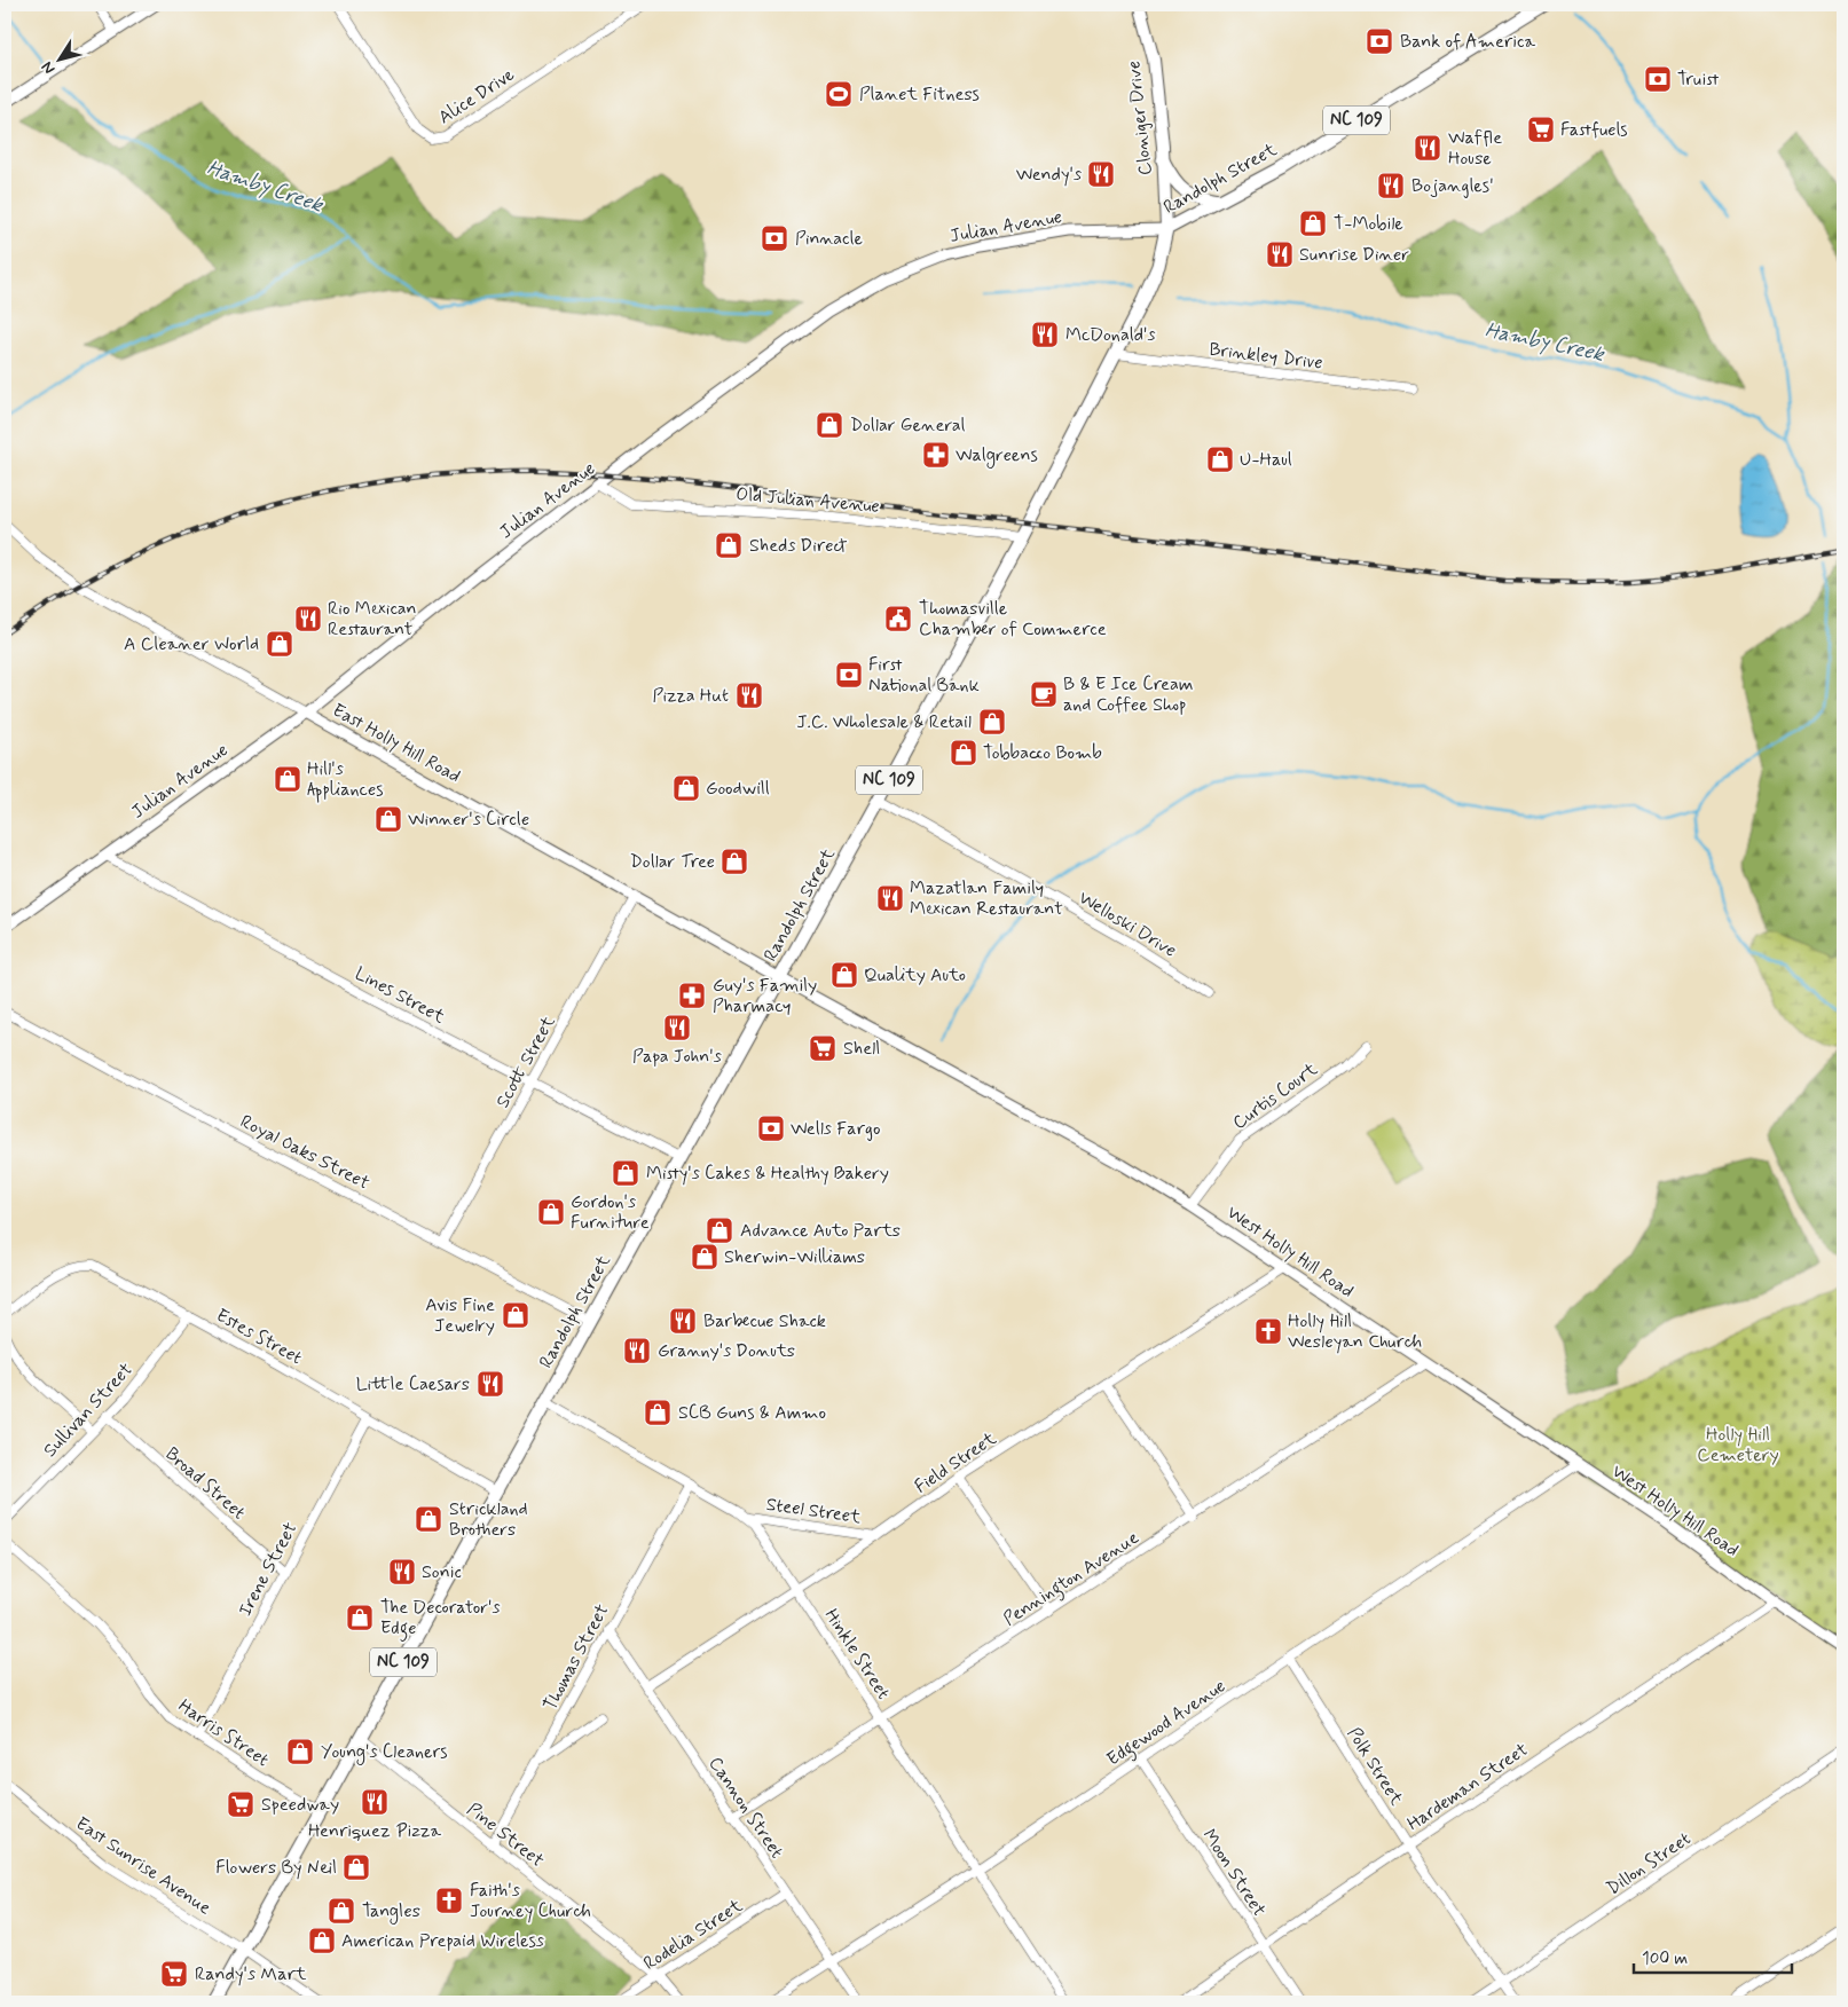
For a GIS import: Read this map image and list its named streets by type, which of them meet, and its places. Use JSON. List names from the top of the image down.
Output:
{
  "streets": {
    "main road": ["Cloniger Drive", "NC 109", "Randolph Street"],
    "street": [
      "Alice Drive",
      "Julian Avenue",
      "Brinkley Drive",
      "Old Julian Avenue",
      "East Holly Hill Road",
      "Welloski Drive",
      "Lines Street",
      "Scott Street",
      "Curtis Court",
      "Royal Oaks Street",
      "West Holly Hill Road",
      "Estes Street",
      "Sullivan Street",
      "Field Street",
      "Broad Street",
      "Steel Street",
      "Irene Street",
      "Pennington Avenue",
      "Hinkle Street",
      "Thomas Street",
      "Edgewood Avenue",
      "Harris Street",
      "Polk Street",
      "Hardeman Street",
      "Cannon Street",
      "Pine Street",
      "Dillon Street",
      "East Sunrise Avenue",
      "Moon Street",
      "Rodelia Street"
    ]
  },
  "crossings": [
    ["Cloniger Drive", "Randolph Street"],
    ["Cloniger Drive", "Julian Avenue"],
    ["Randolph Street", "Julian Avenue"],
    ["Randolph Street", "Brinkley Drive"],
    ["Randolph Street", "Old Julian Avenue"],
    ["Randolph Street", "East Holly Hill Road"],
    ["Randolph Street", "Welloski Drive"],
    ["Randolph Street", "Lines Street"],
    ["Randolph Street", "Royal Oaks Street"],
    ["Randolph Street", "West Holly Hill Road"],
    ["Randolph Street", "Estes Street"],
    ["Randolph Street", "Hinkle Street"],
    ["Randolph Street", "Harris Street"],
    ["Randolph Street", "Pine Street"],
    ["Randolph Street", "East Sunrise Avenue"],
    ["Julian Avenue", "Old Julian Avenue"],
    ["Julian Avenue", "East Holly Hill Road"],
    ["Julian Avenue", "Lines Street"],
    ["East Holly Hill Road", "Scott Street"],
    ["East Holly Hill Road", "West Holly Hill Road"],
    ["Lines Street", "Scott Street"],
    ["Scott Street", "Royal Oaks Street"],
    ["Curtis Court", "West Holly Hill Road"],
    ["West Holly Hill Road", "Field Street"],
    ["West Holly Hill Road", "Pennington Avenue"],
    ["West Holly Hill Road", "Edgewood Avenue"],
    ["West Holly Hill Road", "Hardeman Street"],
    ["Estes Street", "Sullivan Street"],
    ["Estes Street", "Irene Street"],
    ["Sullivan Street", "Broad Street"],
    ["Field Street", "Steel Street"],
    ["Field Street", "Hinkle Street"],
    ["Field Street", "Cannon Street"],
    ["Broad Street", "Irene Street"],
    ["Steel Street", "Hinkle Street"],
    ["Irene Street", "Harris Street"],
    ["Pennington Avenue", "Hinkle Street"],
    ["Pennington Avenue", "Cannon Street"],
    ["Hinkle Street", "Thomas Street"],
    ["Hinkle Street", "Edgewood Avenue"],
    ["Thomas Street", "Cannon Street"],
    ["Thomas Street", "Pine Street"],
    ["Edgewood Avenue", "Polk Street"],
    ["Edgewood Avenue", "Cannon Street"],
    ["Edgewood Avenue", "Moon Street"],
    ["Polk Street", "Hardeman Street"],
    ["Polk Street", "Dillon Street"],
    ["Hardeman Street", "Moon Street"],
    ["Cannon Street", "Rodelia Street"],
    ["Pine Street", "Rodelia Street"]
  ],
  "water": ["Hamby Creek"],
  "parks": ["Holly Hill Cemetery"],
  "places": {
    "bank": [
      "Bank of America",
      "Truist",
      "Pinnacle",
      "First National Bank",
      "Wells Fargo"
    ],
    "sports": ["Planet Fitness"],
    "supermarket": [
      "Fastfuels",
      "Shell",
      "Speedway",
      "Randy's Mart"
    ],
    "restaurant": [
      "Waffle House",
      "Wendy's",
      "Bojangles'",
      "Sunrise Diner",
      "McDonald's",
      "Rio Mexican Restaurant",
      "Pizza Hut",
      "Mazatlan Family Mexican Restaurant",
      "Papa John's",
      "Barbecue Shack",
      "Granny's Donuts",
      "Little Caesars",
      "Sonic",
      "Henriquez Pizza"
    ],
    "shop": [
      "T-Mobile",
      "Dollar General",
      "U-Haul",
      "Sheds Direct",
      "A Cleaner World",
      "J.C. Wholesale & Retail",
      "Tobbacco Bomb",
      "Hill's Appliances",
      "Goodwill",
      "Winner's Circle",
      "Dollar Tree",
      "Quality Auto",
      "Misty's Cakes & Healthy Bakery",
      "Gordon's Furniture",
      "Advance Auto Parts",
      "Sherwin-Williams",
      "Avis Fine Jewelry",
      "SCB Guns & Ammo",
      "Strickland Brothers",
      "The Decorator's Edge",
      "Young's Cleaners",
      "Flowers By Neil",
      "Tangles",
      "American Prepaid Wireless"
    ],
    "pharmacy": ["Walgreens", "Guy's Family Pharmacy"],
    "public building": ["Thomasville Chamber of Commerce"],
    "cafe": ["B & E Ice Cream and Coffee Shop"],
    "church": ["Holly Hill Wesleyan Church", "Faith's Journey Church"]
  },
  "scale_bar": "100 m",
  "north": "bottom left"
}
